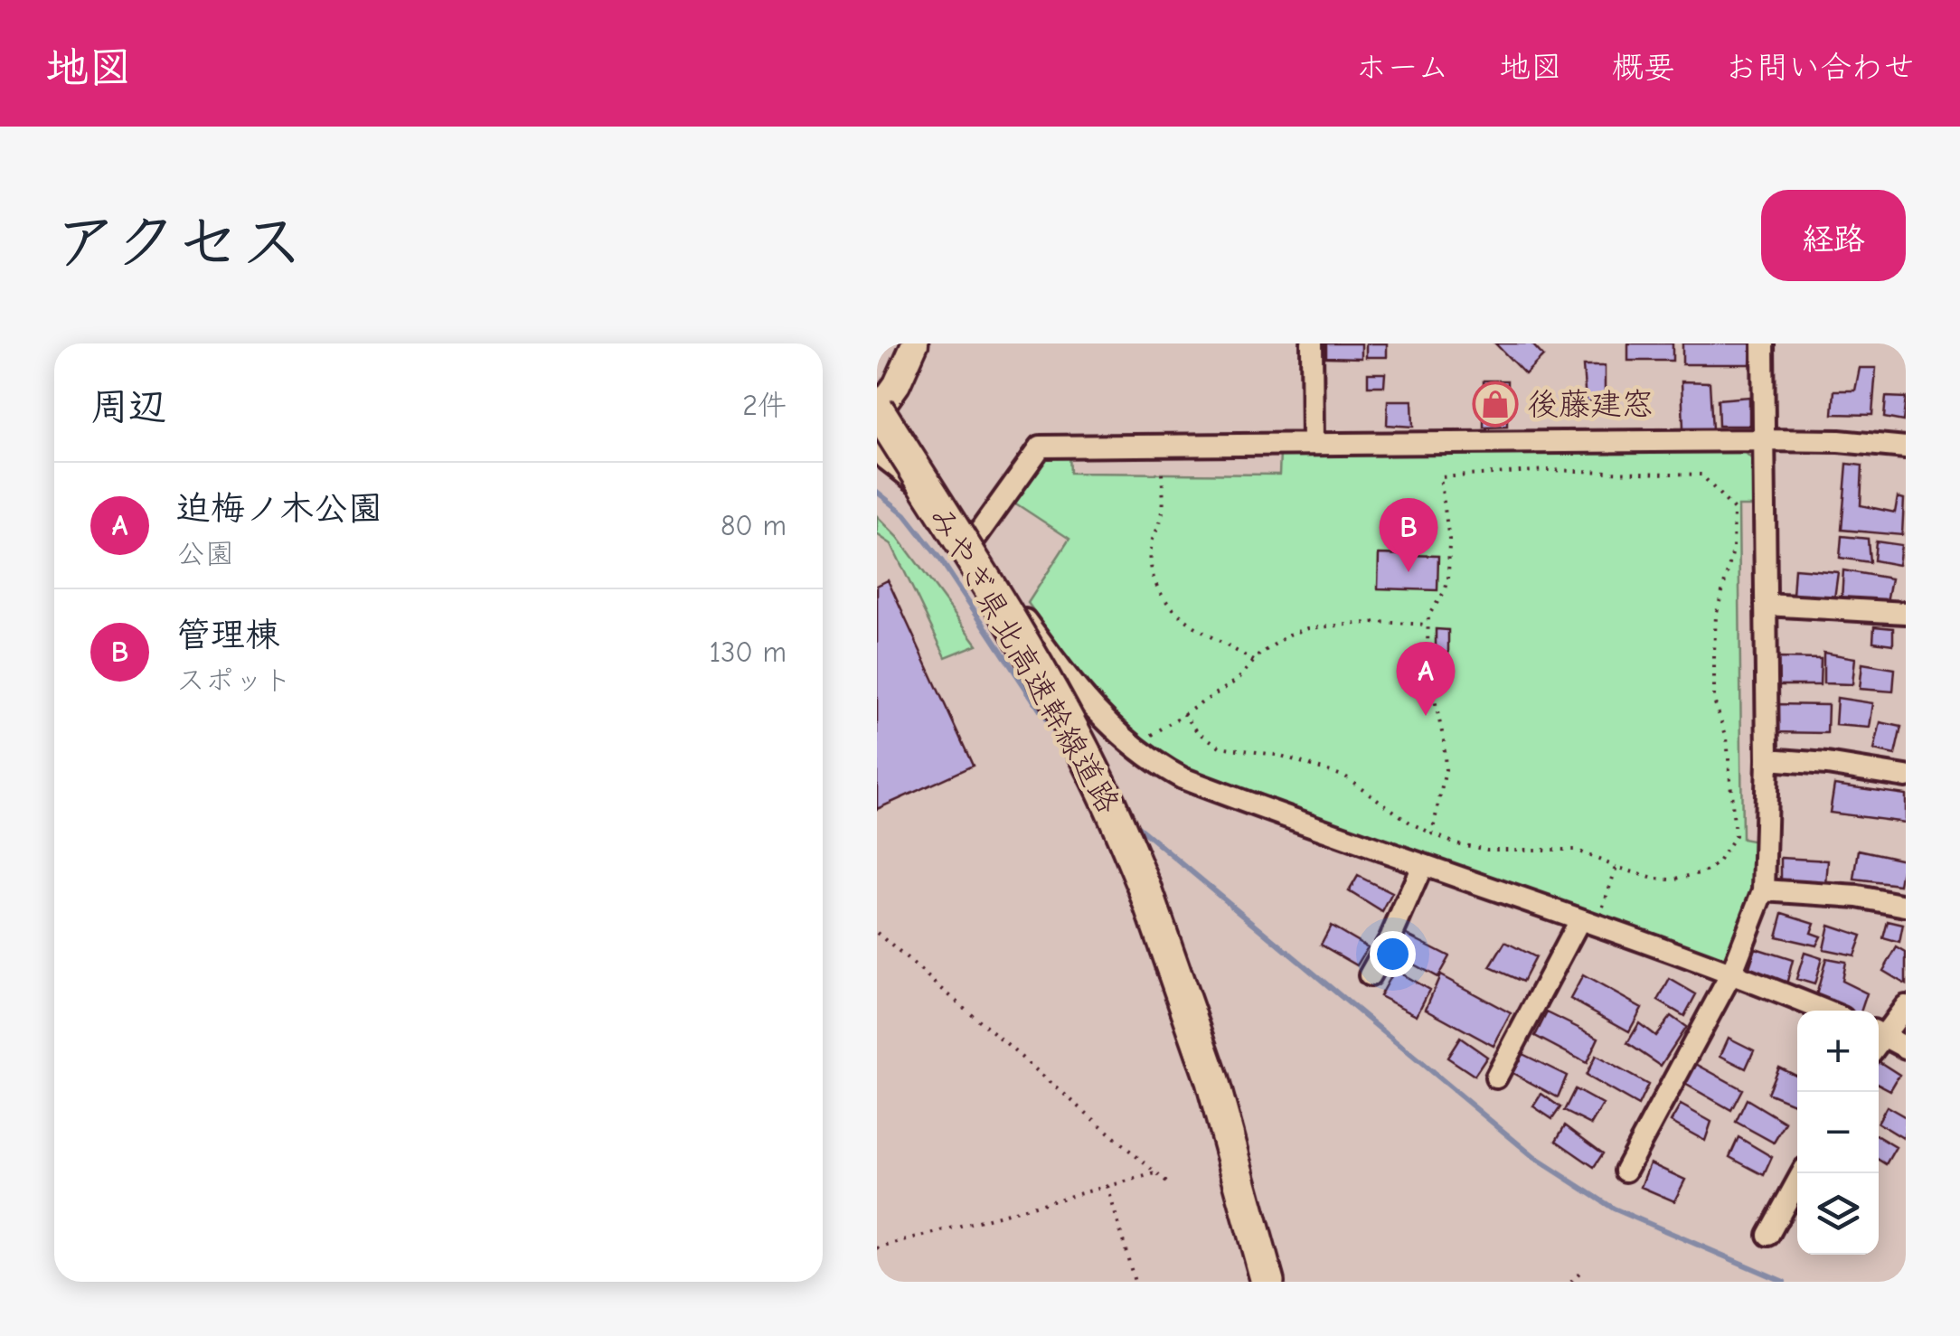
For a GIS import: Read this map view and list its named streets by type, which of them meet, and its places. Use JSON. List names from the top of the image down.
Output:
{
  "streets": {
    "main road": ["みやぎ県北高速幹線道路"]
  },
  "places": {
    "shop": ["後藤建窓"]
  },
  "page": {
    "header": "地図",
    "nav": [
      "ホーム",
      "地図",
      "概要",
      "お問い合わせ"
    ],
    "title": "アクセス",
    "buttons": "経路",
    "heading": ["周辺", "2件"],
    "list": [
      {
        "mark": "A",
        "name": "迫梅ノ木公園",
        "note": "公園",
        "value": "80 m"
      },
      {
        "mark": "B",
        "name": "管理棟",
        "note": "スポット",
        "value": "130 m"
      }
    ],
    "pins": ["B", "A"],
    "map_buttons": ["+", "−"]
  }
}
